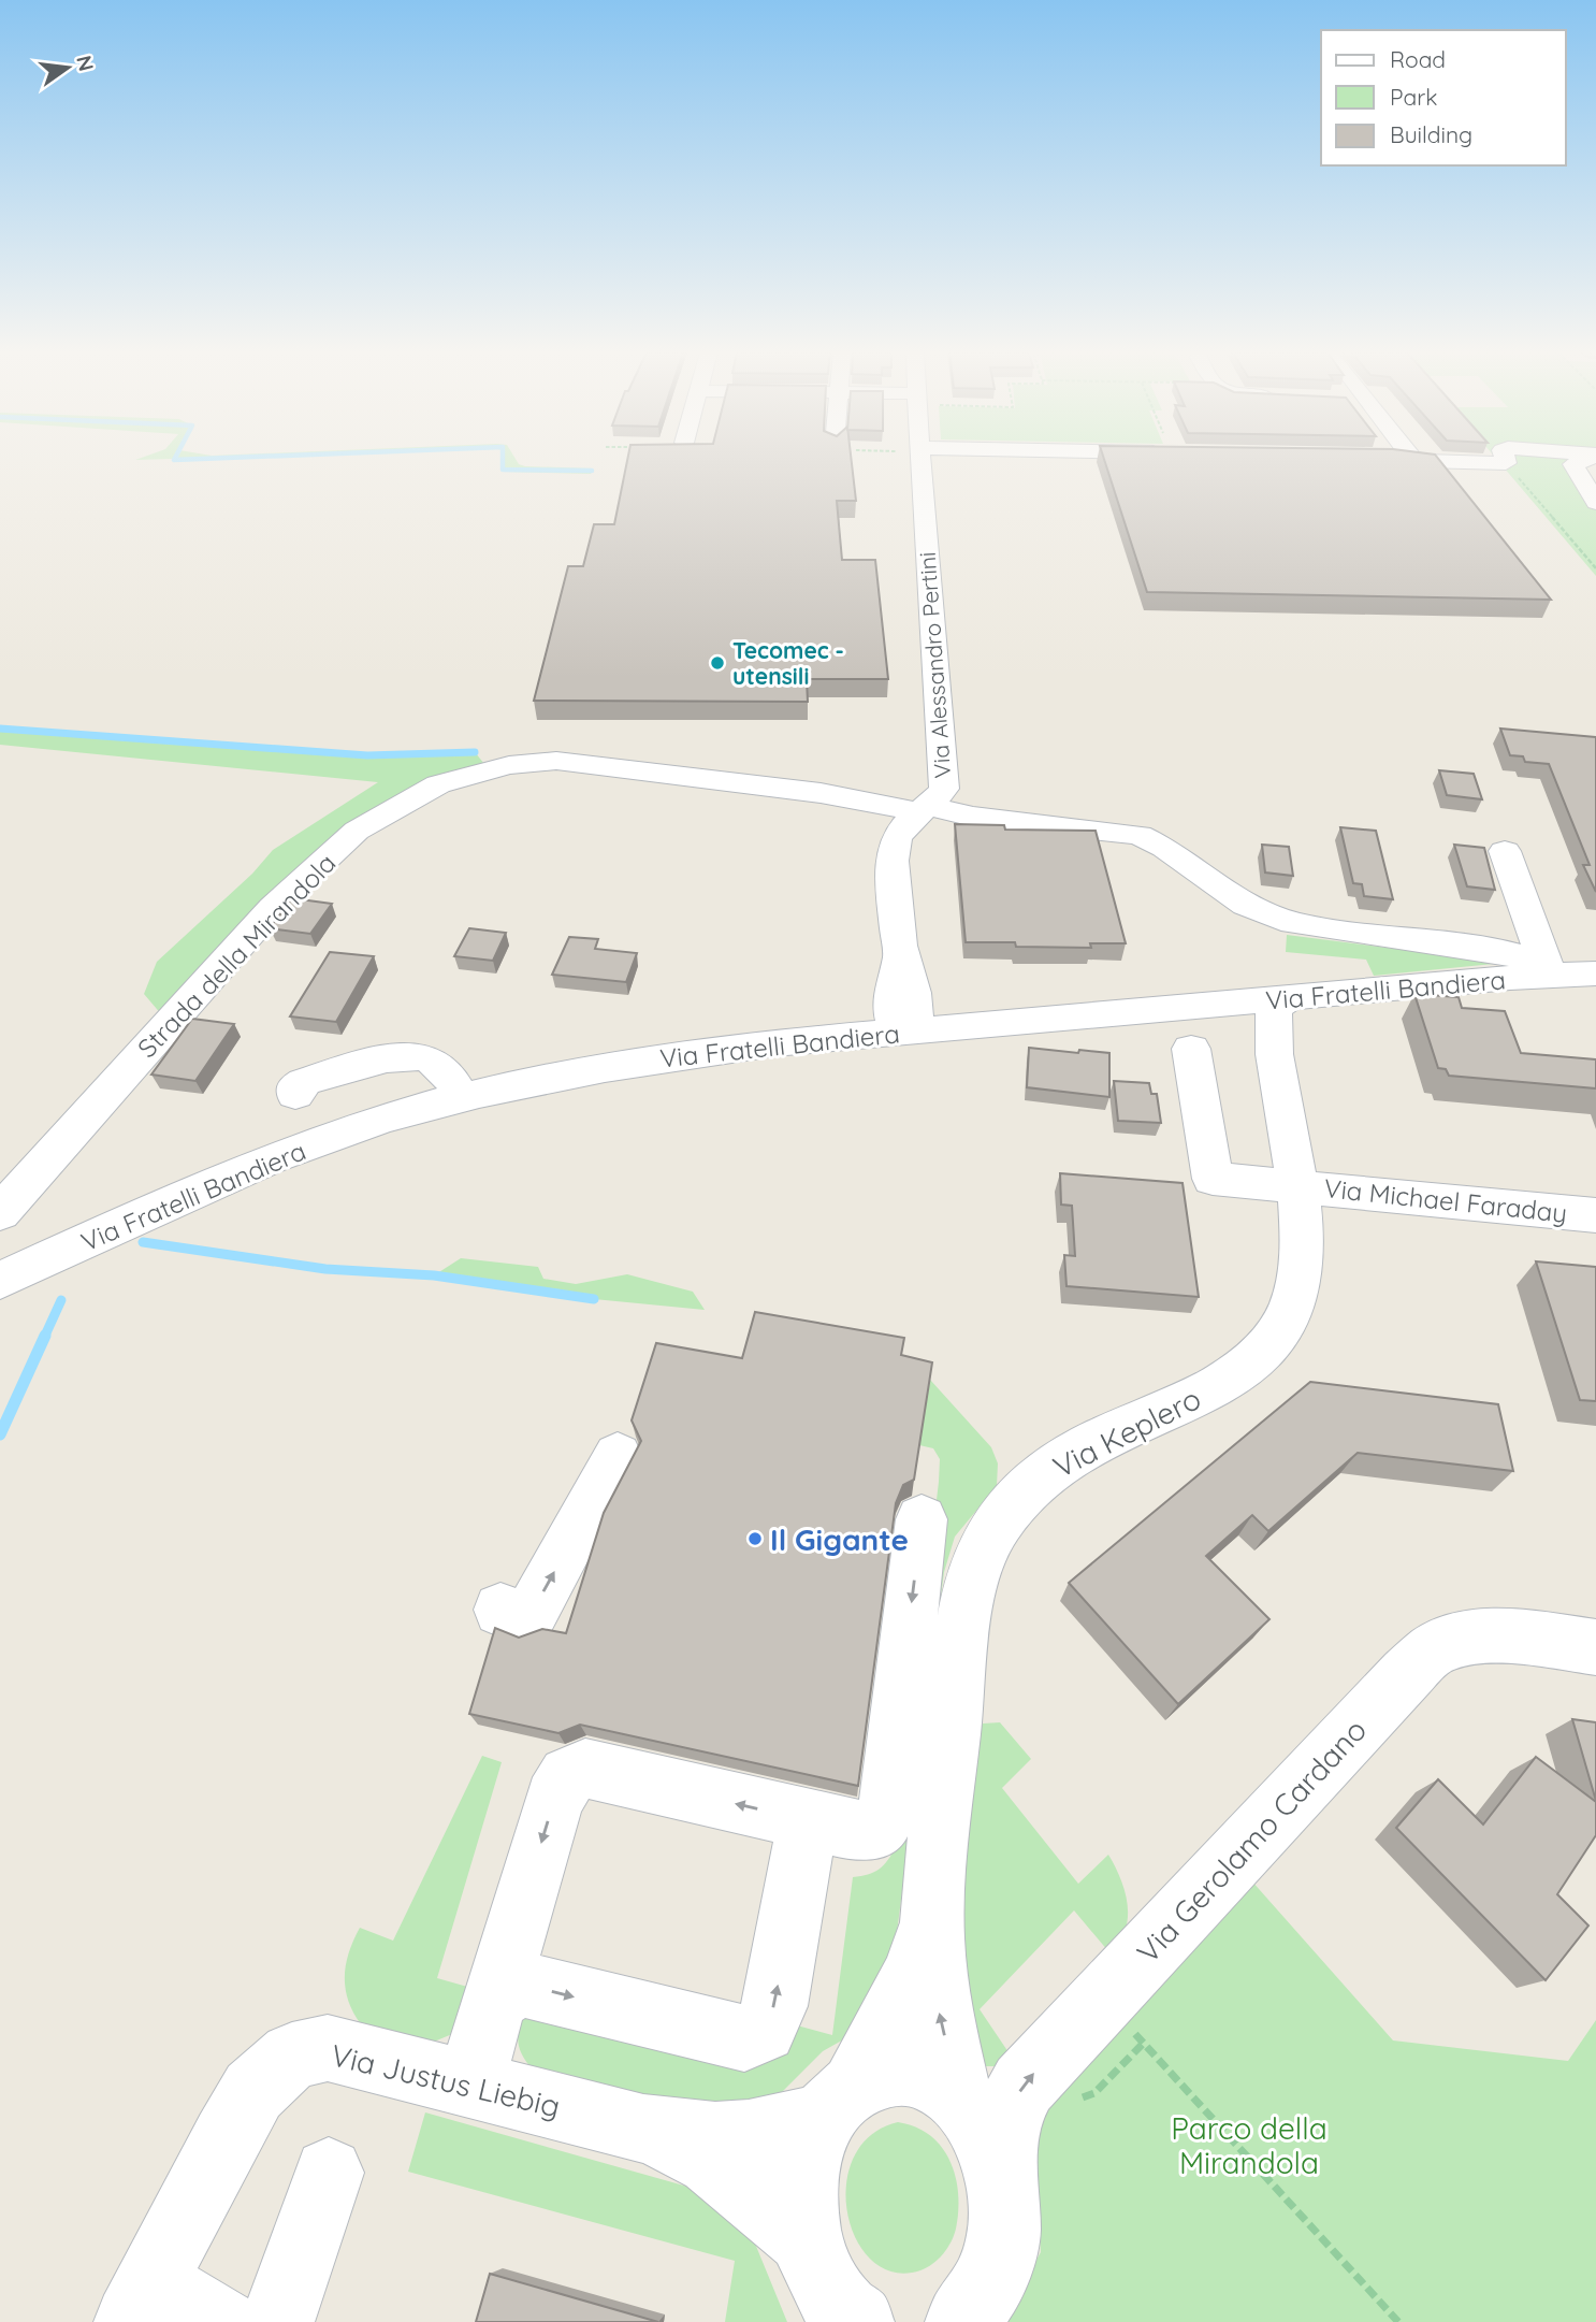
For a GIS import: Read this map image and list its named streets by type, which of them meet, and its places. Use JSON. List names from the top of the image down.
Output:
{
  "streets": {
    "street": [
      "Via Alessandro Pertini",
      "Strada della Mirandola",
      "Via Fratelli Bandiera",
      "Via Michael Faraday",
      "Via Keplero",
      "Via Gerolamo Cardano",
      "Via Justus Liebig"
    ]
  },
  "crossings": [
    ["Via Alessandro Pertini", "Strada della Mirandola"],
    ["Via Alessandro Pertini", "Via Fratelli Bandiera"],
    ["Strada della Mirandola", "Via Fratelli Bandiera"],
    ["Via Fratelli Bandiera", "Via Keplero"],
    ["Via Michael Faraday", "Via Keplero"],
    ["Via Keplero", "Via Justus Liebig"]
  ],
  "parks": ["Parco della Mirandola"],
  "places": ["Tecomec - utensili", "Il Gigante"],
  "legend": ["Road", "Park", "Building"],
  "north": "right"
}
